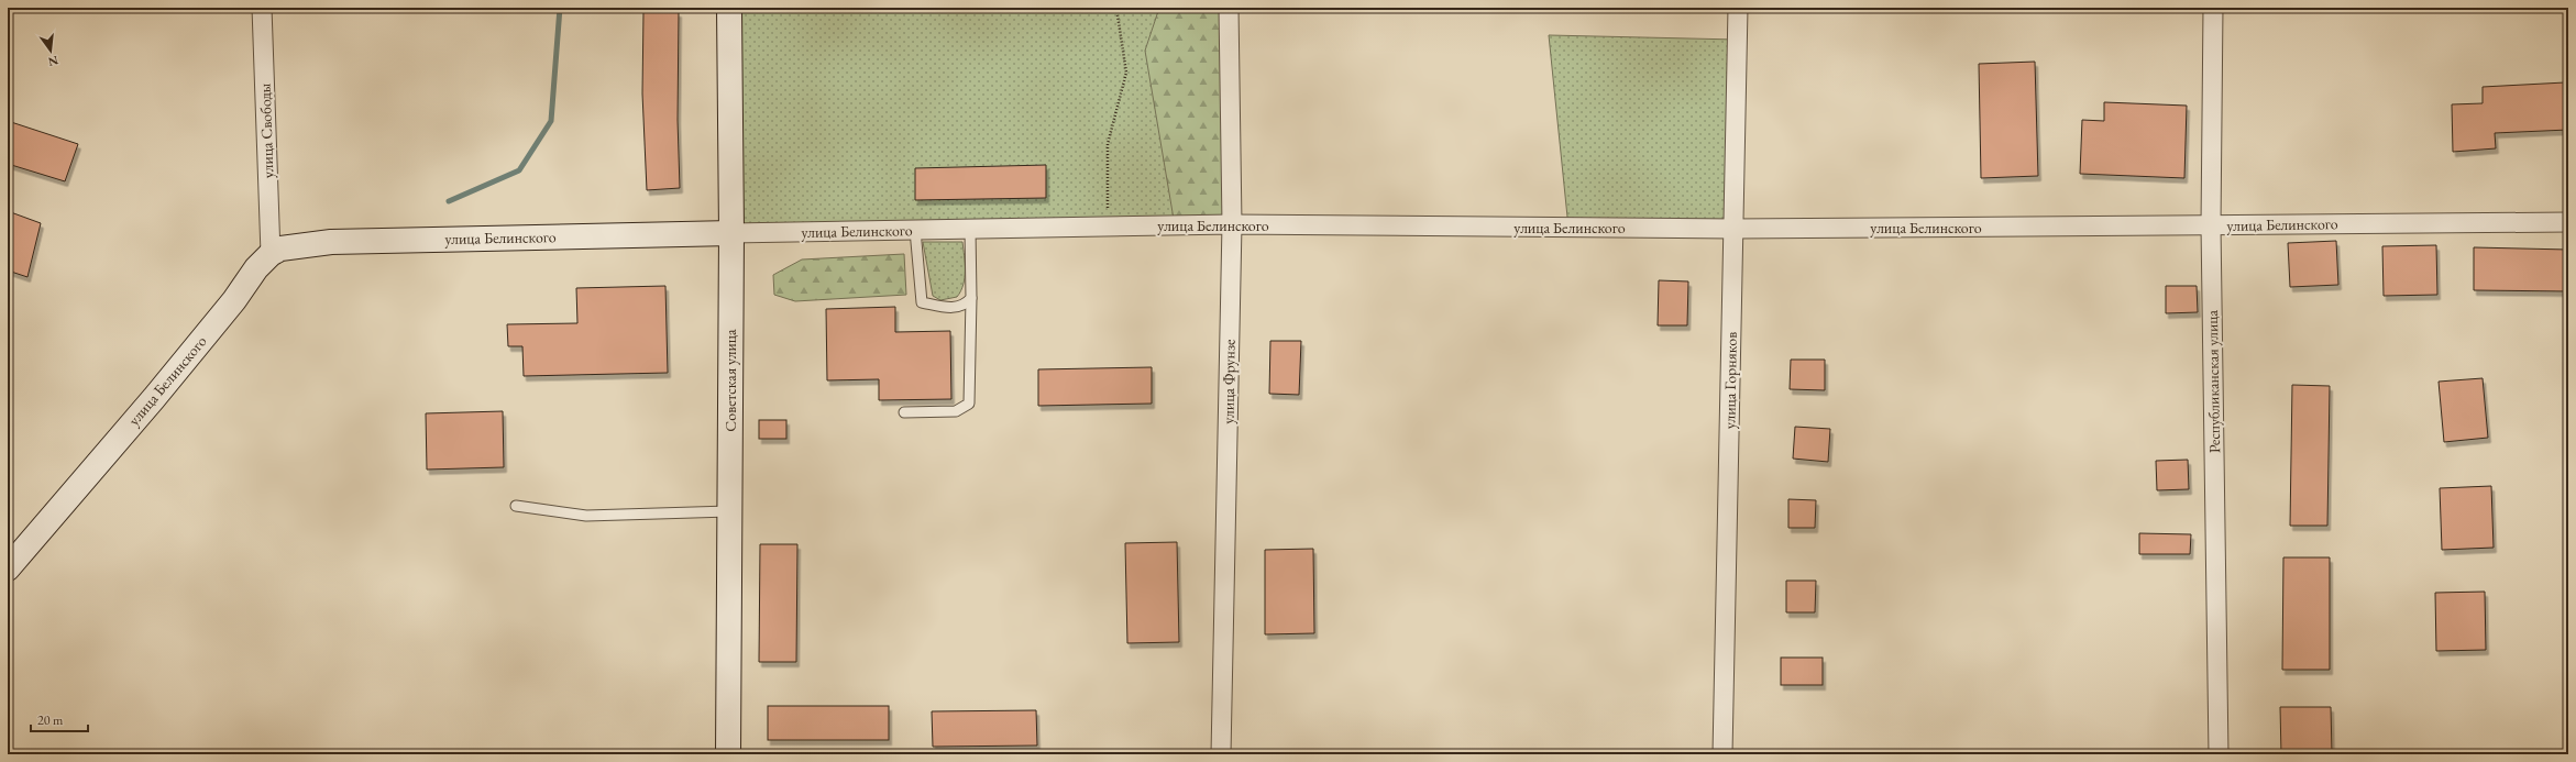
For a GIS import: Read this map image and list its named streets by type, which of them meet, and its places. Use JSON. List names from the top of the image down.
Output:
{
  "streets": {
    "street": [
      "улица Свободы",
      "улица Белинского",
      "Советская улица",
      "улица Горняков",
      "улица Фрунзе",
      "Республиканская улица"
    ]
  },
  "crossings": [
    ["улица Свободы", "улица Белинского"],
    ["улица Белинского", "Советская улица"],
    ["улица Белинского", "улица Горняков"],
    ["улица Белинского", "улица Фрунзе"],
    ["улица Белинского", "Республиканская улица"]
  ],
  "scale_bar": "20 m",
  "north": "bottom"
}
